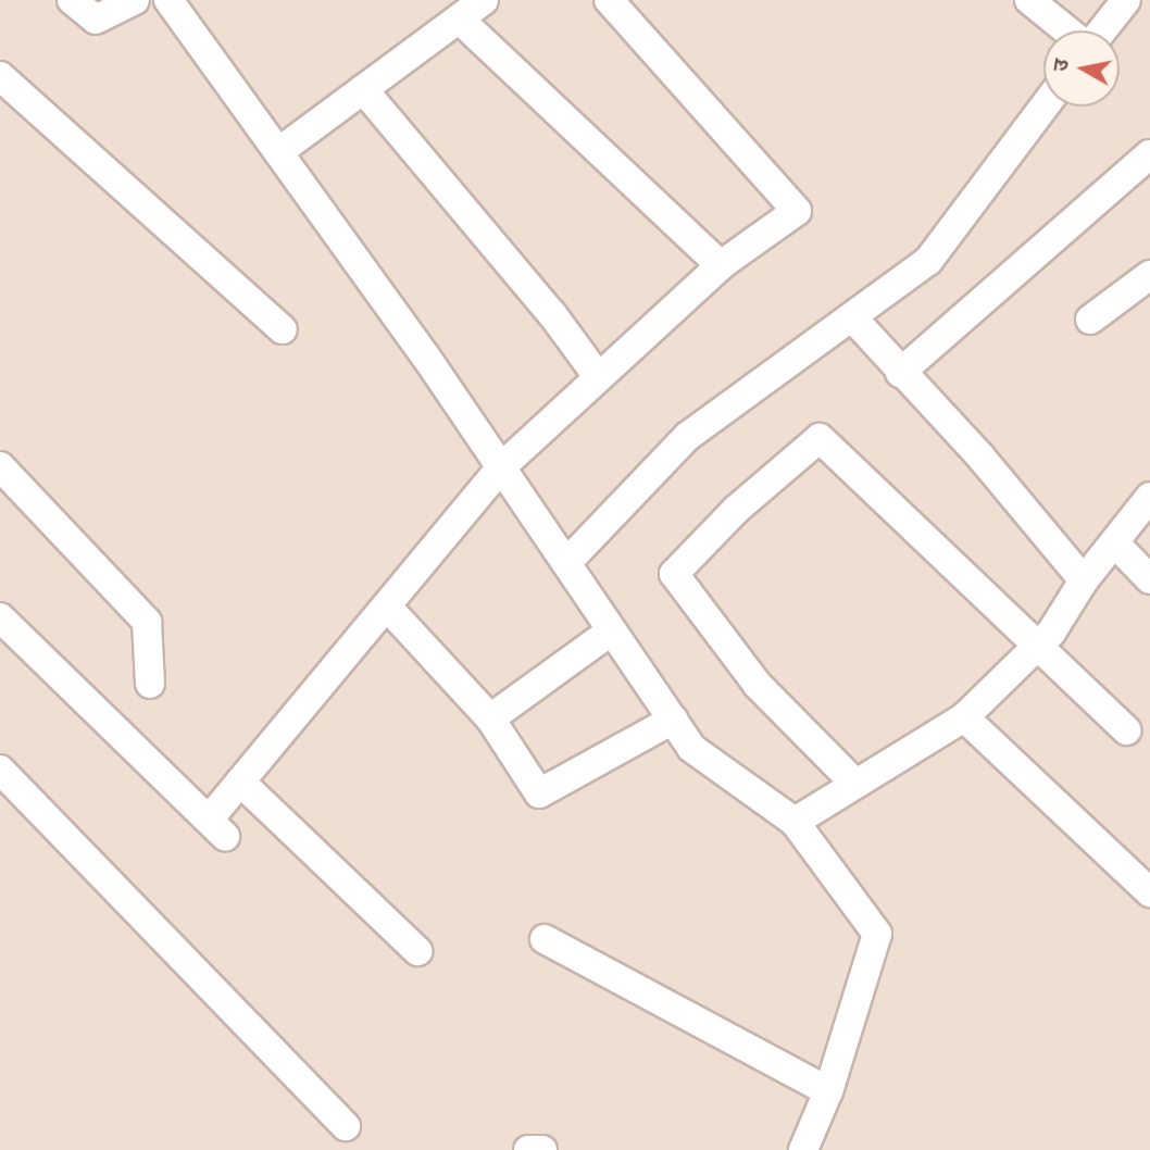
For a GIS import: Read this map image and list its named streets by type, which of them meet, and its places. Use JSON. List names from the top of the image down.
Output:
{
  "north": "left"
}
